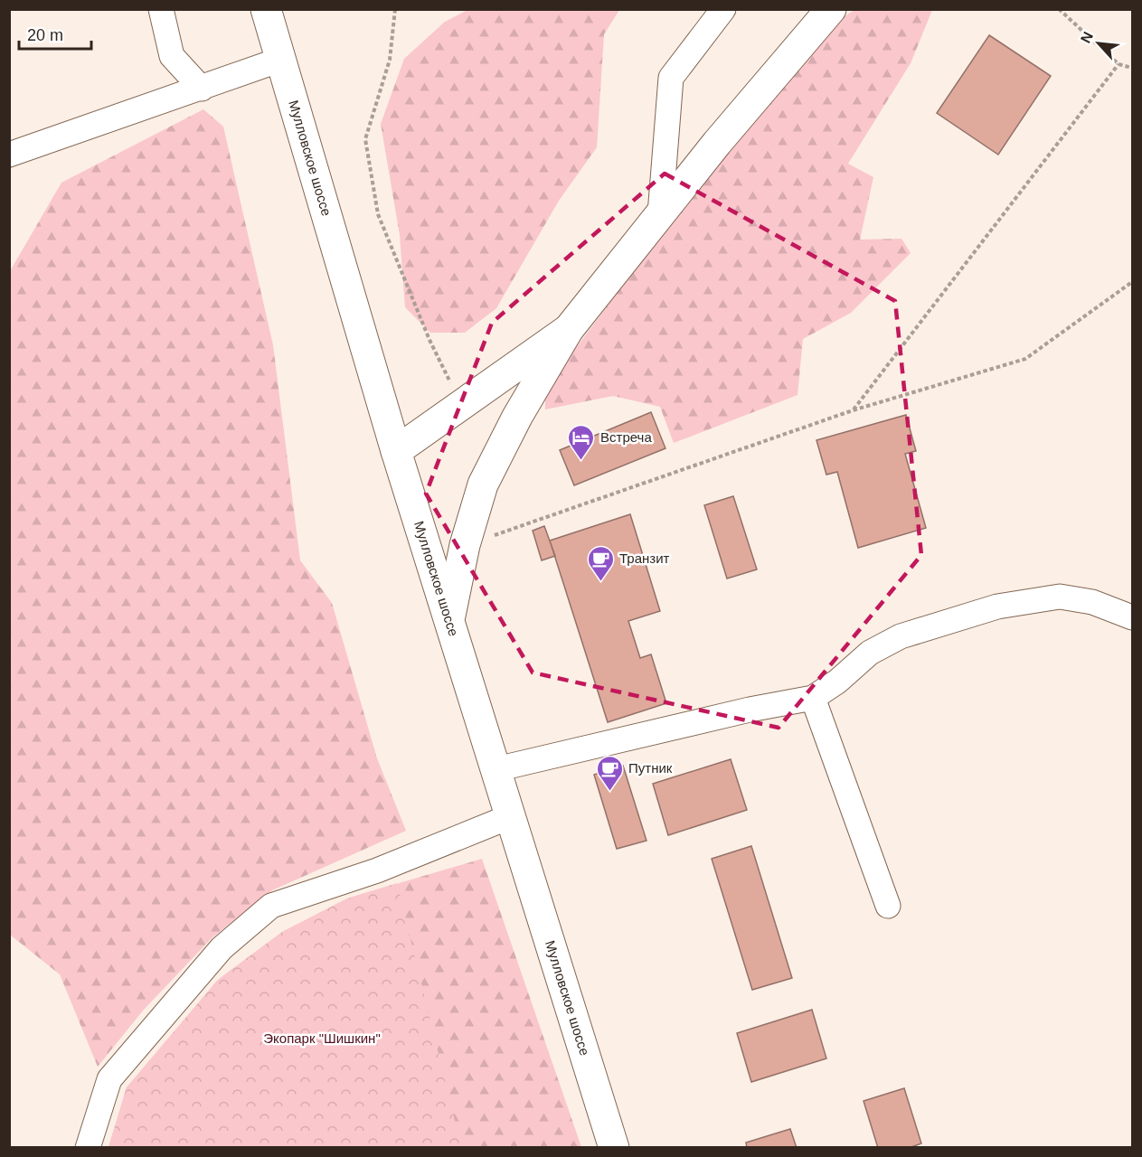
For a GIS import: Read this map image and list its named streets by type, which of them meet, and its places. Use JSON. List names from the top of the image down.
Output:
{
  "streets": {
    "main road": ["Мулловское шоссе"]
  },
  "parks": ["Экопарк \"Шишкин\""],
  "places": {
    "hotel": ["Встреча"],
    "cafe": ["Транзит", "Путник"]
  },
  "scale_bar": "20 m",
  "north": "top left"
}
